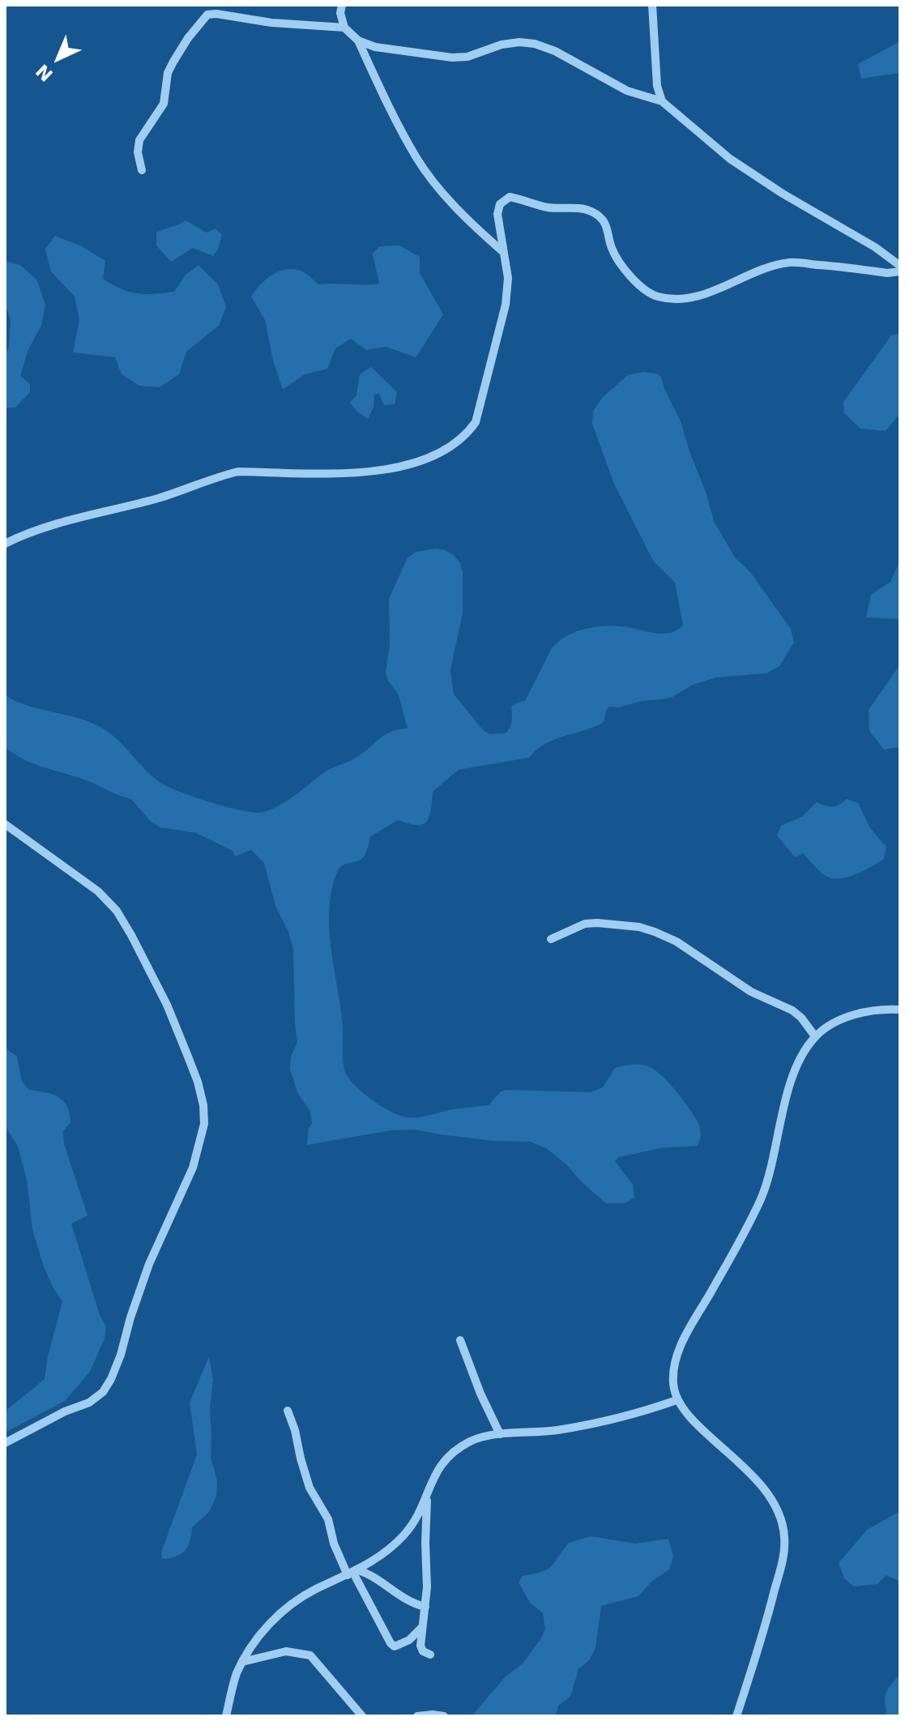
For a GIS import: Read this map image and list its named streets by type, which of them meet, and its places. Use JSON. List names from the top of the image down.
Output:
{
  "north": "bottom left"
}
